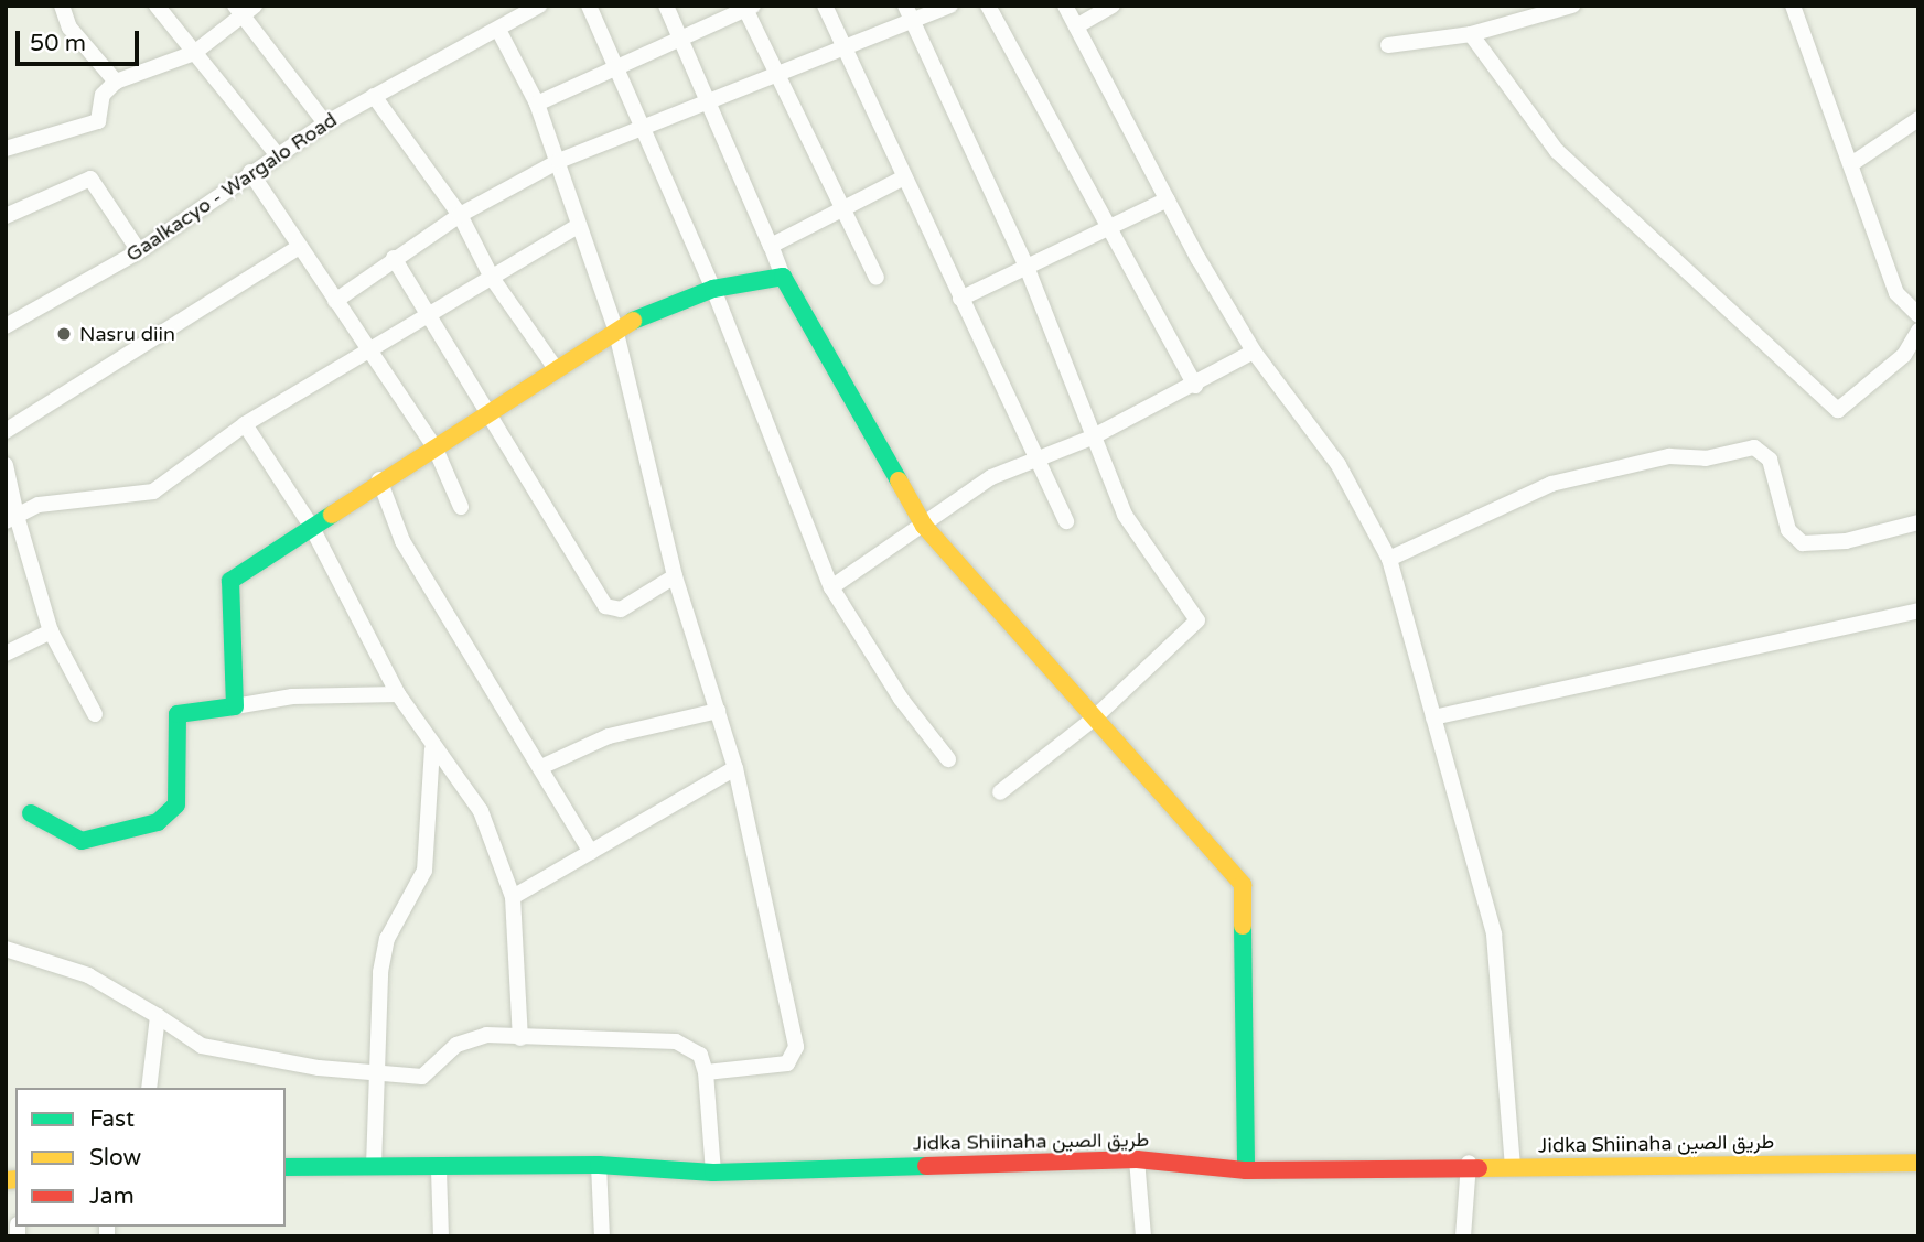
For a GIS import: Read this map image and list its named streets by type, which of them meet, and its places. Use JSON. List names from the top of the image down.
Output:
{
  "streets": {
    "street": ["Gaalkacyo - Wargalo Road", "Jidka Shiinaha طريق الصين"]
  },
  "places": ["Nasru diin"],
  "legend": ["Fast", "Slow", "Jam"],
  "scale_bar": "50 m"
}
